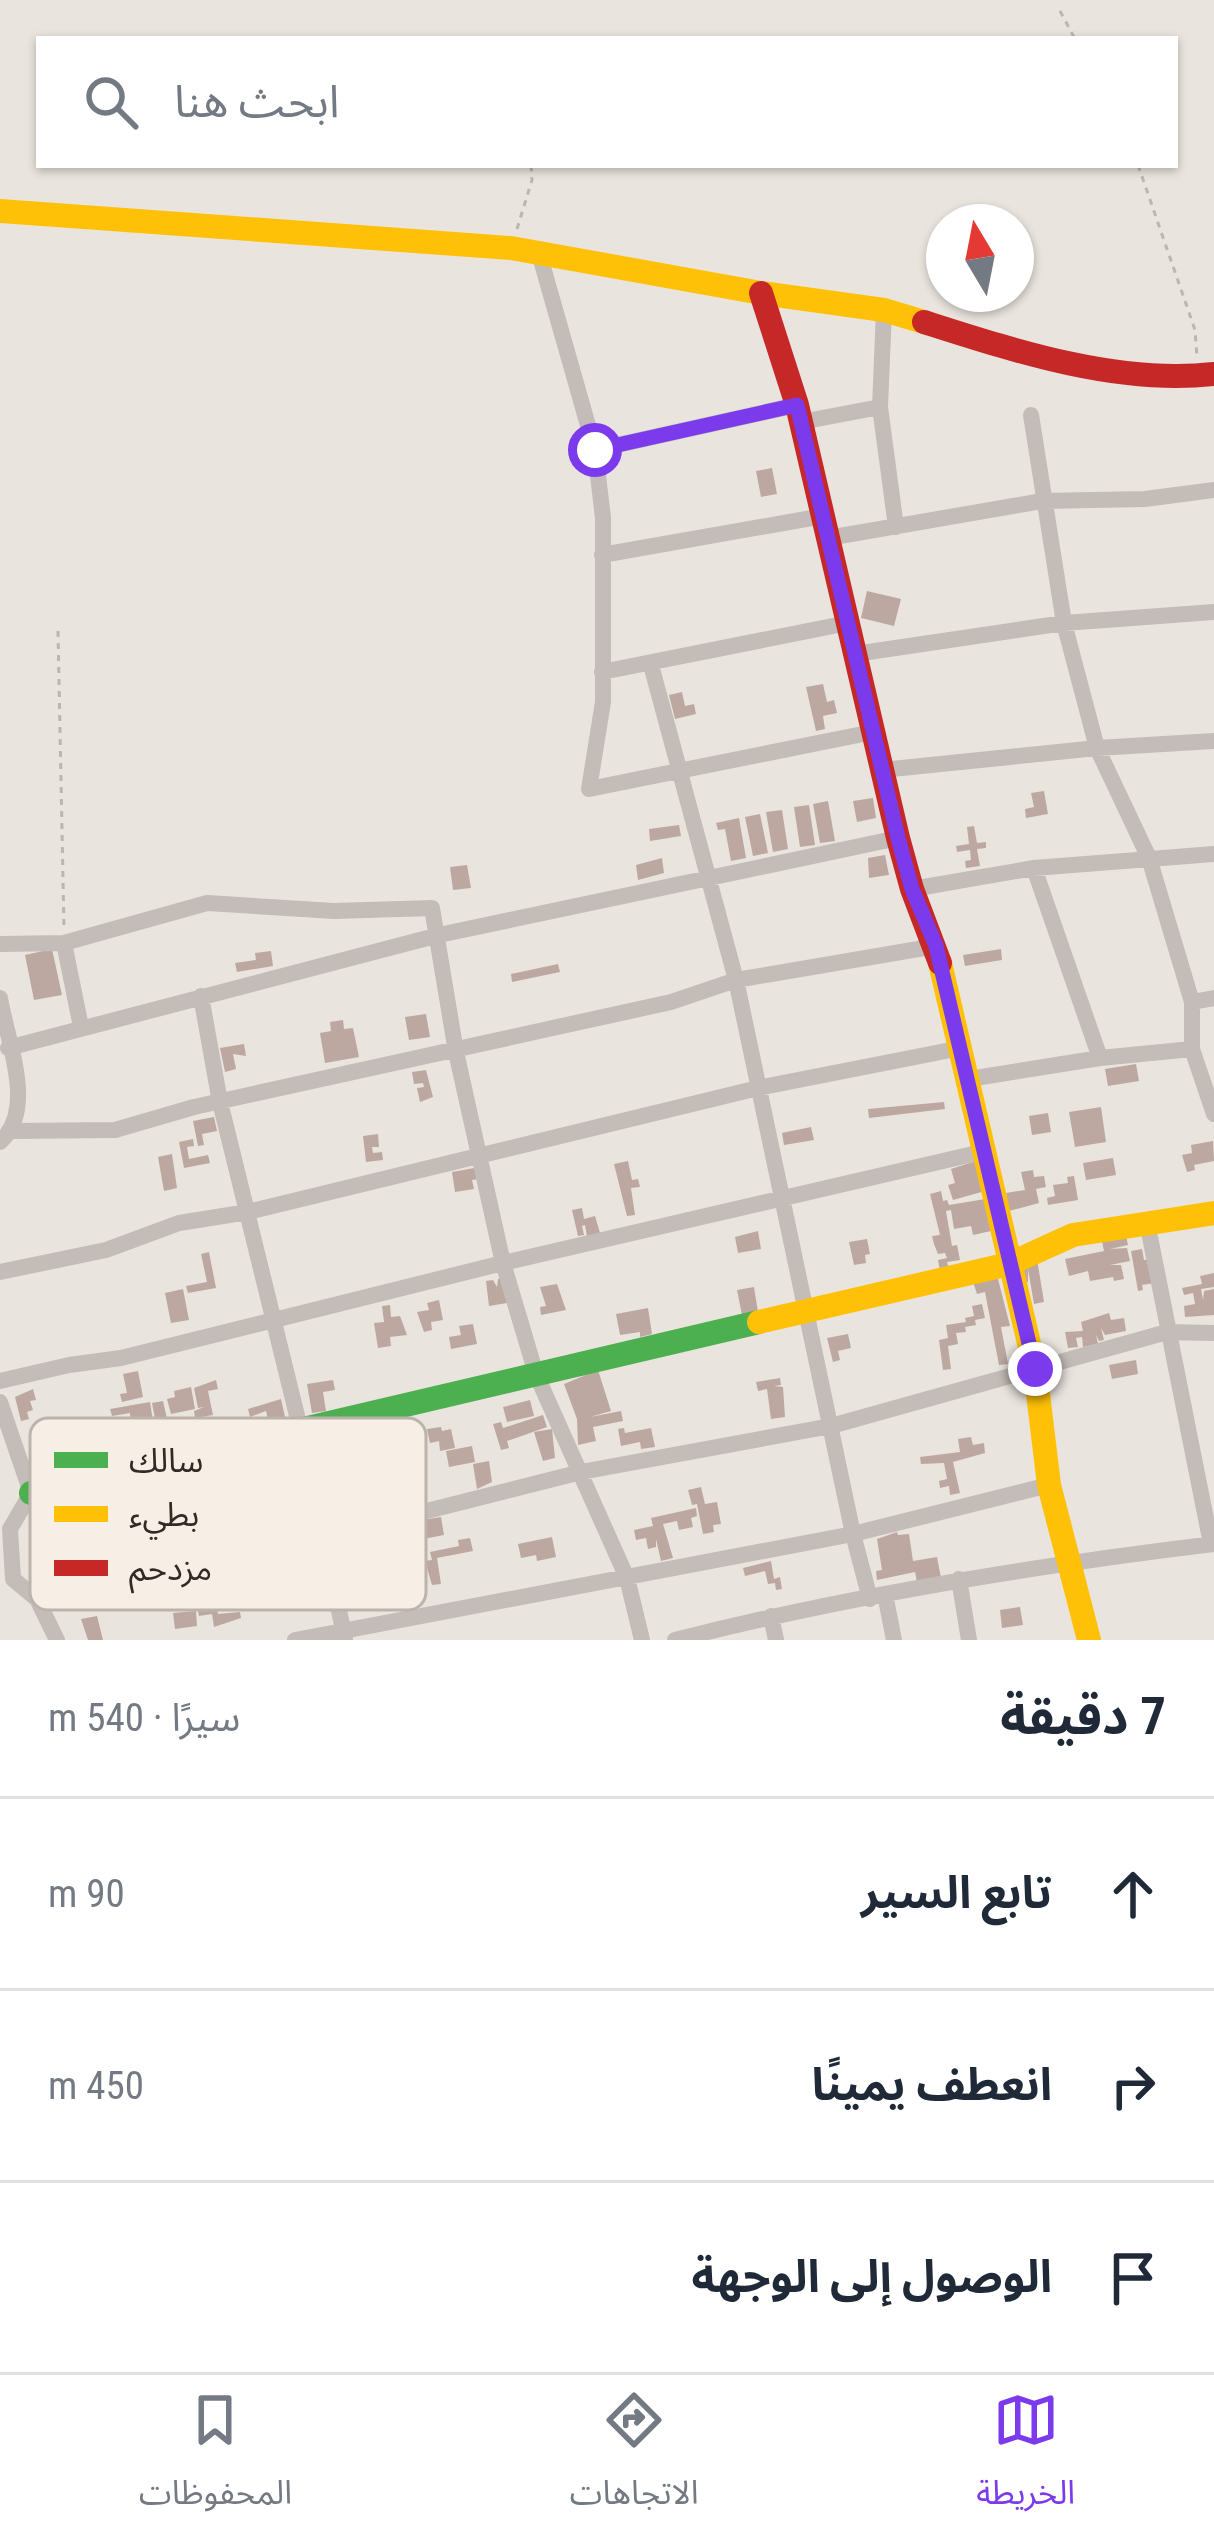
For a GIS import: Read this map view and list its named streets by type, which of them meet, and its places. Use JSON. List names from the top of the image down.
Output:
{
  "legend": ["سالك", "بطيء", "مزدحم"],
  "north": "top",
  "page": {
    "search": "ابحث هنا",
    "heading": ["7 دقيقة", "سيرًا · 540 m"],
    "list": [
      ["تابع السير", "90 m"],
      ["انعطف يمينًا", "450 m"],
      "الوصول إلى الوجهة"
    ],
    "nav": ["الخريطة", "الاتجاهات", "المحفوظات"]
  }
}
